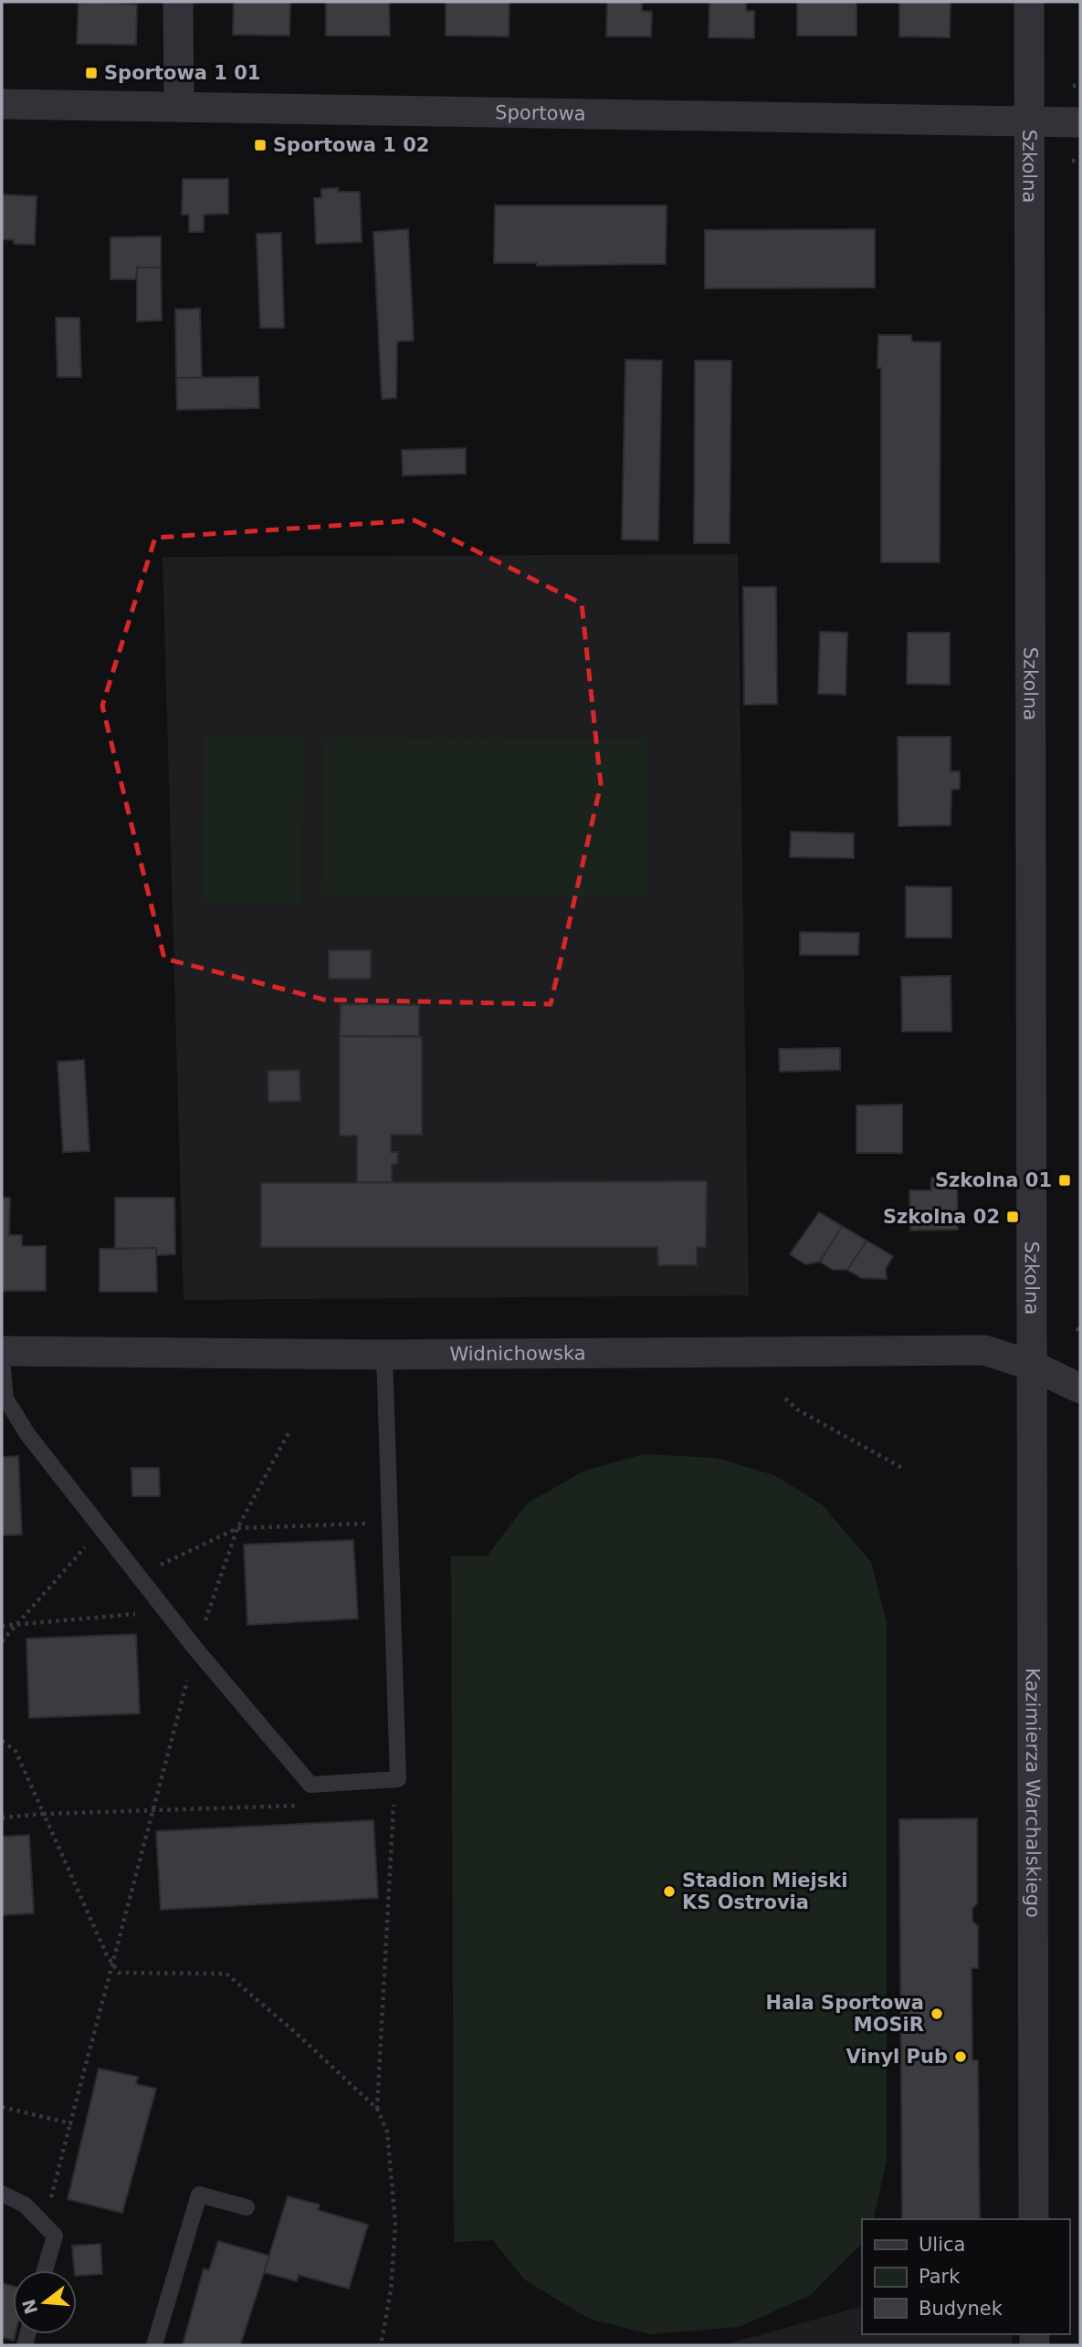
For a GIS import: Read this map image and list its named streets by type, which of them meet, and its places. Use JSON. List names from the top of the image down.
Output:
{
  "streets": {
    "street": [
      "Sportowa",
      "Szkolna",
      "Widnichowska",
      "Kazimierza Warchalskiego"
    ]
  },
  "crossings": [
    ["Sportowa", "Szkolna"],
    ["Szkolna", "Widnichowska"],
    ["Szkolna", "Kazimierza Warchalskiego"],
    ["Widnichowska", "Kazimierza Warchalskiego"]
  ],
  "places": {
    "transit": [
      "Sportowa 1 01",
      "Sportowa 1 02",
      "Szkolna 01",
      "Szkolna 02"
    ],
    "other": ["Stadion Miejski KS Ostrovia", "Hala Sportowa MOSiR", "Vinyl Pub"]
  },
  "legend": ["Ulica", "Park", "Budynek"],
  "north": "left"
}
